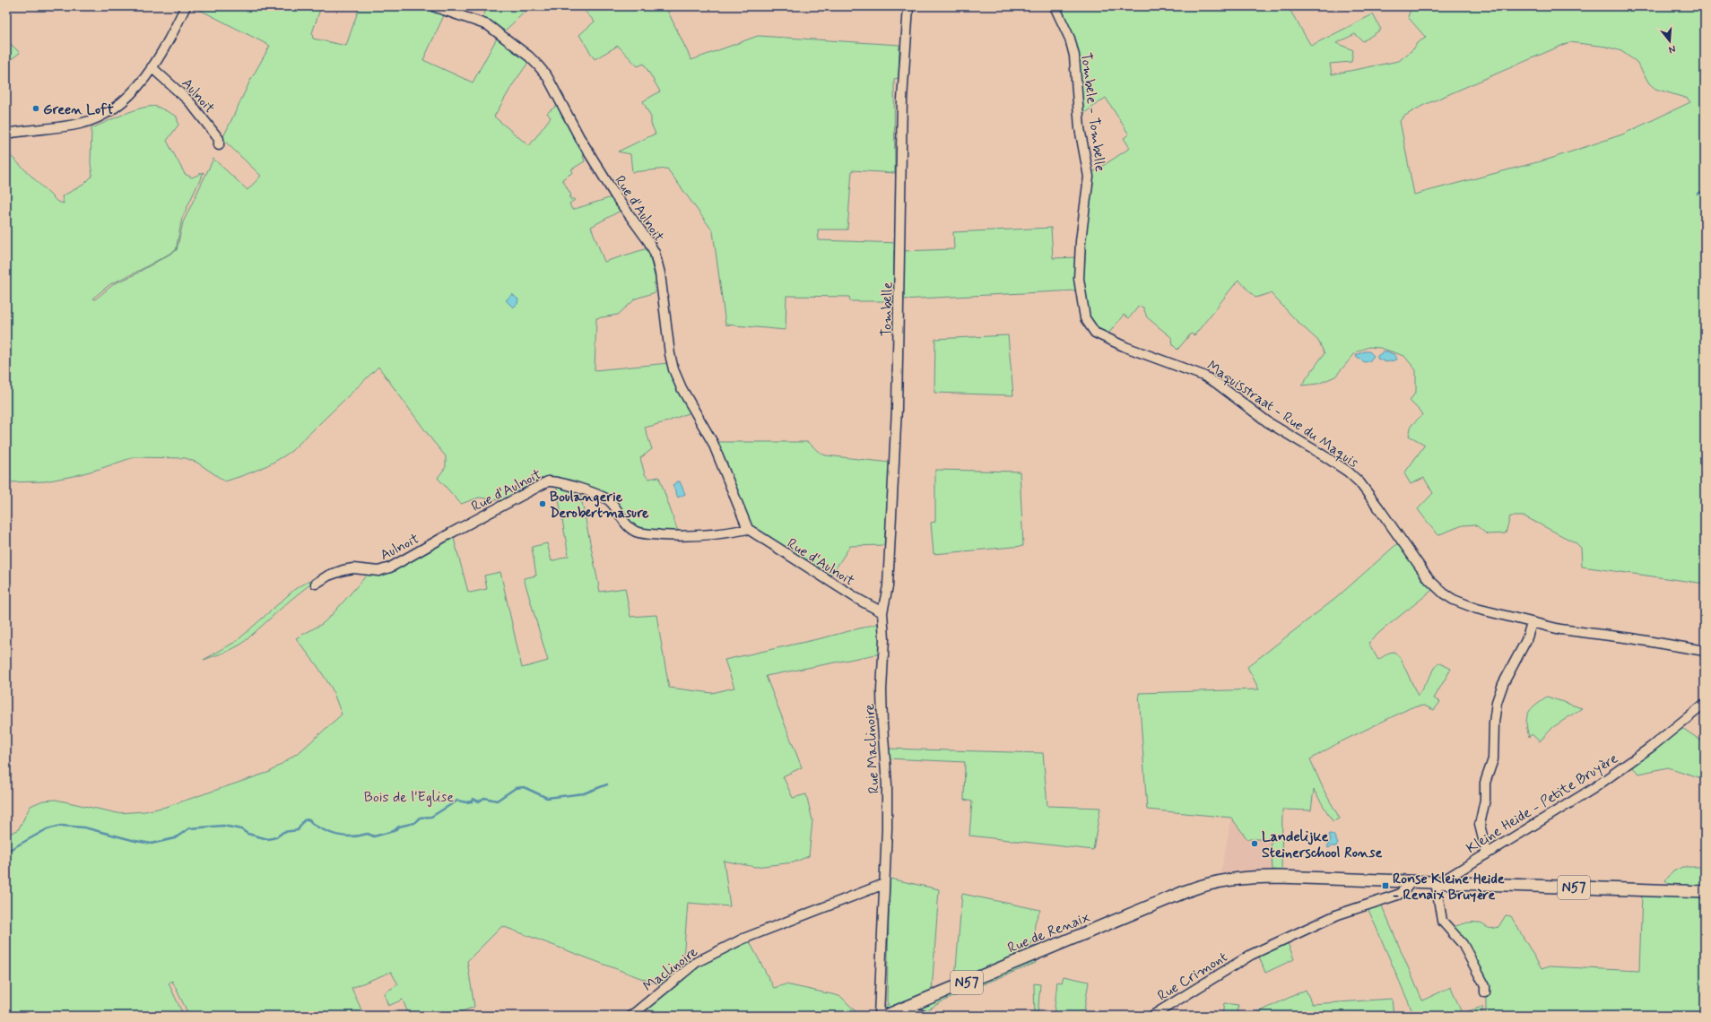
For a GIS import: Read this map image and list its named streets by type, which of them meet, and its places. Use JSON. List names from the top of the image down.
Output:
{
  "streets": {
    "main road": ["N57", "Rue de Renaix"],
    "street": [
      "Aulnoit",
      "Tombele - Tombelle",
      "Rue d'Aulnoit",
      "Tombelle",
      "Maquisstraat - Rue du Maquis",
      "Rue Maclinoire",
      "Kleine Heide - Petite Bruyère",
      "Maclinoire",
      "Rue Crimont"
    ]
  },
  "crossings": [
    ["Aulnoit", "Rue d'Aulnoit"],
    ["Tombele - Tombelle", "Maquisstraat - Rue du Maquis"],
    ["Rue d'Aulnoit", "Tombelle"],
    ["Rue d'Aulnoit", "Rue Maclinoire"],
    ["Tombelle", "Rue Maclinoire"],
    ["Rue Maclinoire", "Maclinoire"],
    ["Kleine Heide - Petite Bruyère", "N57"],
    ["N57", "Rue de Renaix"],
    ["N57", "Rue Crimont"],
    ["Rue de Renaix", "Rue Crimont"]
  ],
  "parks": ["Bois de l'Eglise"],
  "places": {
    "other": ["Green Loft", "Boulangerie Derobertmasure", "Landelijke Steinerschool Ronse"],
    "transit": ["Ronse Kleine Heide - Renaix Bruyère"]
  },
  "north": "bottom"
}
